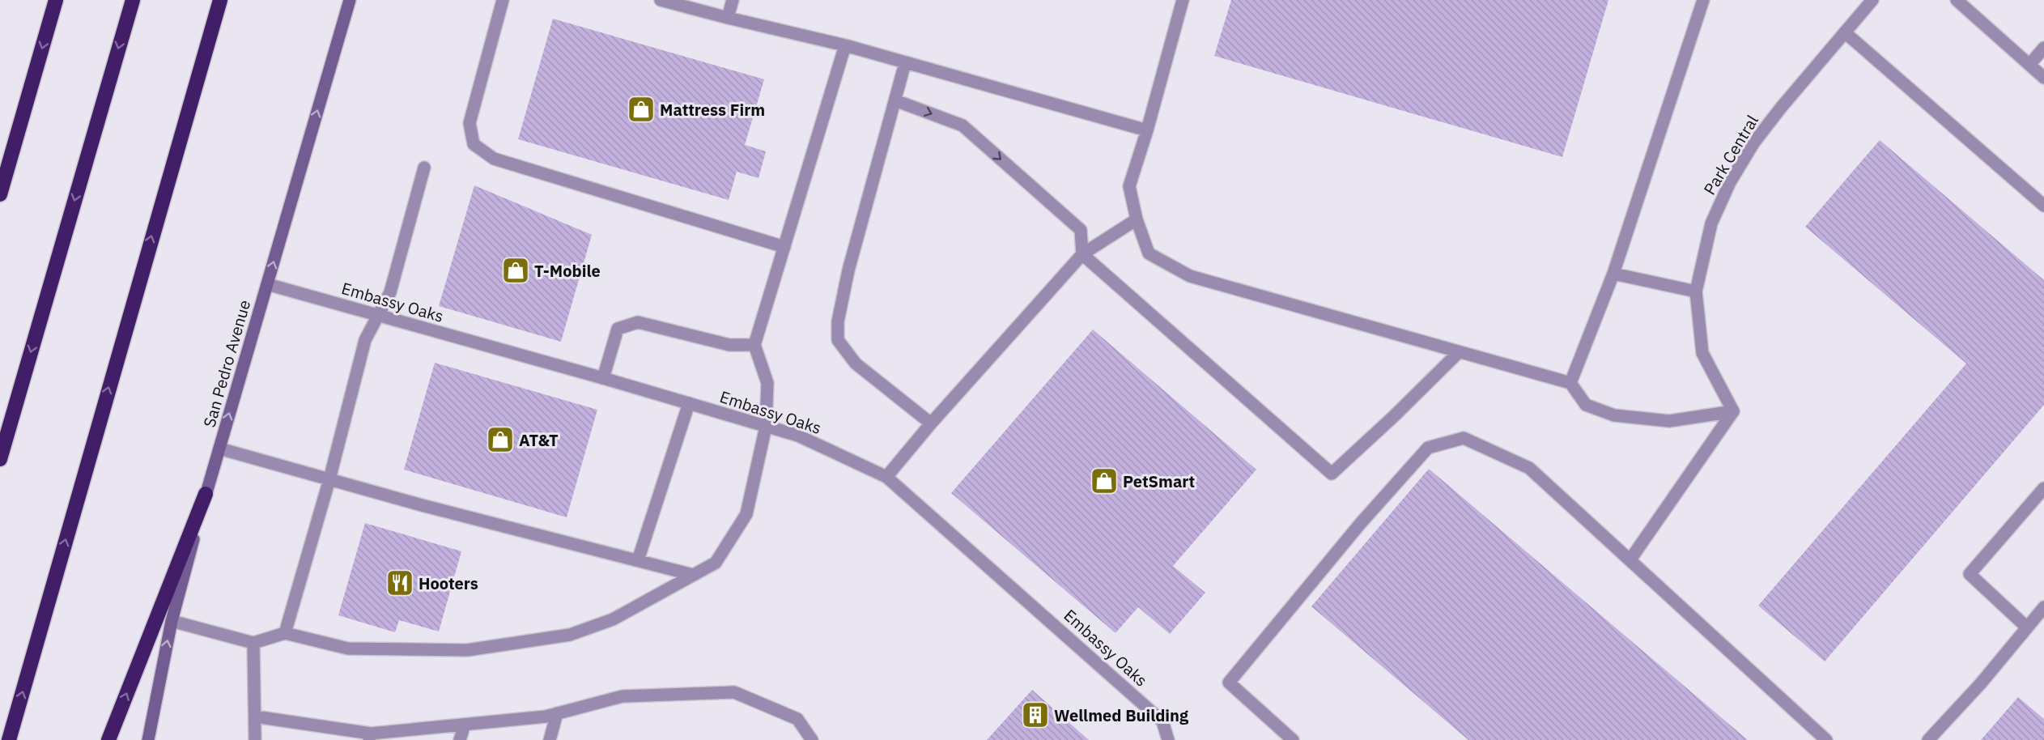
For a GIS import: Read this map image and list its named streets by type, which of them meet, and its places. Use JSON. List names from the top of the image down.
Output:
{
  "streets": {
    "main road": ["San Pedro Avenue"],
    "street": ["Park Central", "Embassy Oaks"]
  },
  "crossings": [
    ["Embassy Oaks", "San Pedro Avenue"]
  ],
  "one_way": ["San Pedro Avenue"],
  "places": {
    "shop": [
      "Mattress Firm",
      "T-Mobile",
      "AT&T",
      "PetSmart"
    ],
    "restaurant": ["Hooters"],
    "building": ["Wellmed Building"]
  }
}
